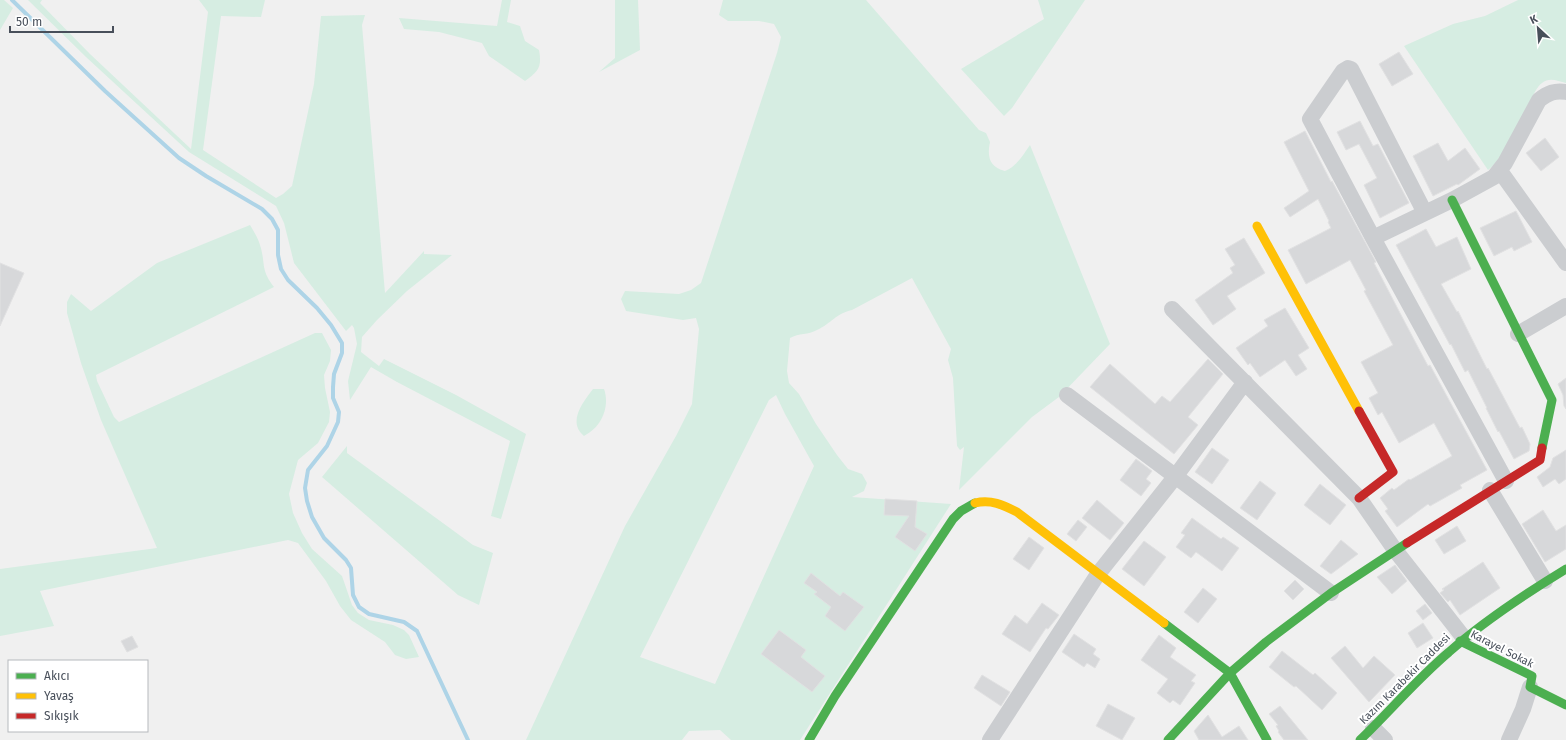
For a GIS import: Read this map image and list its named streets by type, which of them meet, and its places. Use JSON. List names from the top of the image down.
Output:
{
  "streets": {
    "street": ["Karayel Sokak", "Kazım Karabekir Caddesi"]
  },
  "crossings": [
    ["Karayel Sokak", "Kazım Karabekir Caddesi"]
  ],
  "legend": ["Akıcı", "Yavaş", "Sıkışık"],
  "scale_bar": "50 m",
  "north": "top left"
}
